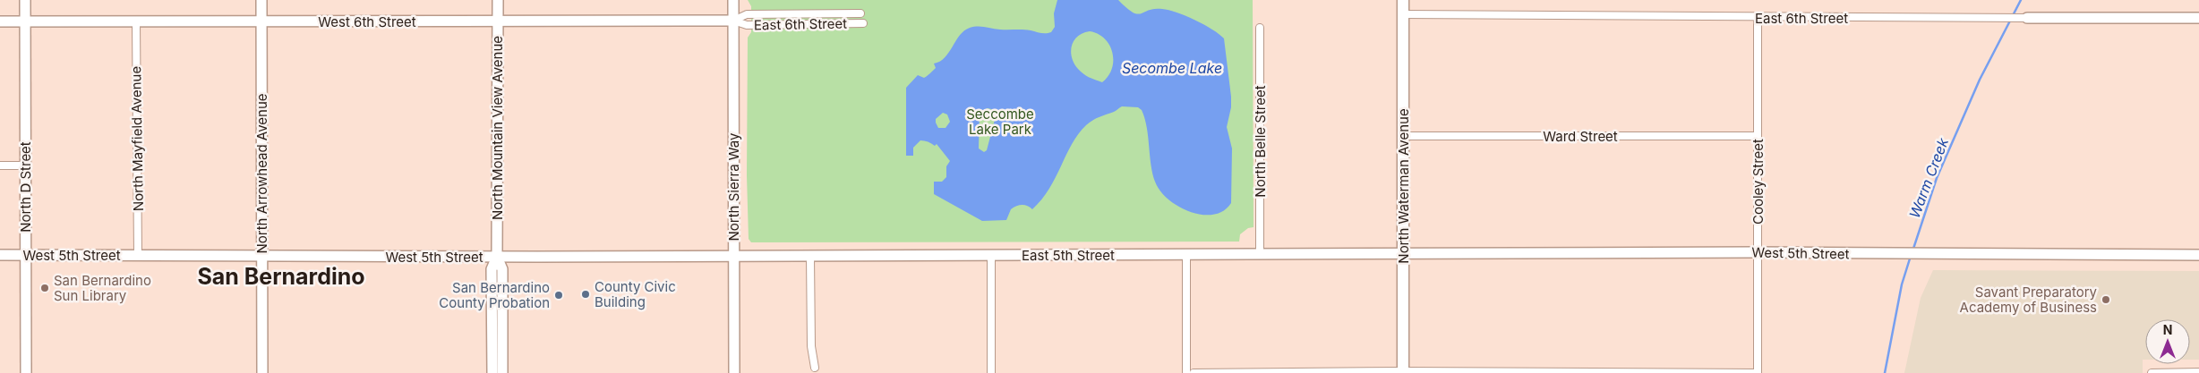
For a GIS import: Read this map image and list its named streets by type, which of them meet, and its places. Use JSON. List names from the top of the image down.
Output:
{
  "streets": {
    "main road": ["North Waterman Avenue"],
    "street": [
      "East 6th Street",
      "West 6th Street",
      "North Mountain View Avenue",
      "Ward Street",
      "North Mayfield Avenue",
      "North Belle Street",
      "North Arrowhead Avenue",
      "Cooley Street",
      "North D Street",
      "North Sierra Way",
      "West 5th Street",
      "East 5th Street"
    ]
  },
  "crossings": [
    ["East 6th Street", "West 6th Street"],
    ["East 6th Street", "Cooley Street"],
    ["East 6th Street", "North Waterman Avenue"],
    ["East 6th Street", "North Sierra Way"],
    ["West 6th Street", "North Mountain View Avenue"],
    ["West 6th Street", "North Mayfield Avenue"],
    ["West 6th Street", "North Arrowhead Avenue"],
    ["West 6th Street", "North D Street"],
    ["West 6th Street", "North Sierra Way"],
    ["North Mountain View Avenue", "West 5th Street"],
    ["Ward Street", "Cooley Street"],
    ["Ward Street", "North Waterman Avenue"],
    ["North Mayfield Avenue", "West 5th Street"],
    ["North Belle Street", "East 5th Street"],
    ["North Arrowhead Avenue", "West 5th Street"],
    ["Cooley Street", "West 5th Street"],
    ["North Waterman Avenue", "West 5th Street"],
    ["North Waterman Avenue", "East 5th Street"],
    ["North D Street", "West 5th Street"],
    ["North Sierra Way", "West 5th Street"],
    ["North Sierra Way", "East 5th Street"],
    ["West 5th Street", "East 5th Street"]
  ],
  "districts": ["San Bernardino"],
  "water": ["Secombe Lake", "Warm Creek"],
  "parks": ["Seccombe Lake Park"],
  "places": [
    "San Bernardino Sun Library",
    "County Civic Building",
    "San Bernardino County Probation",
    "Savant Preparatory Academy of Business"
  ],
  "north": "top"
}
